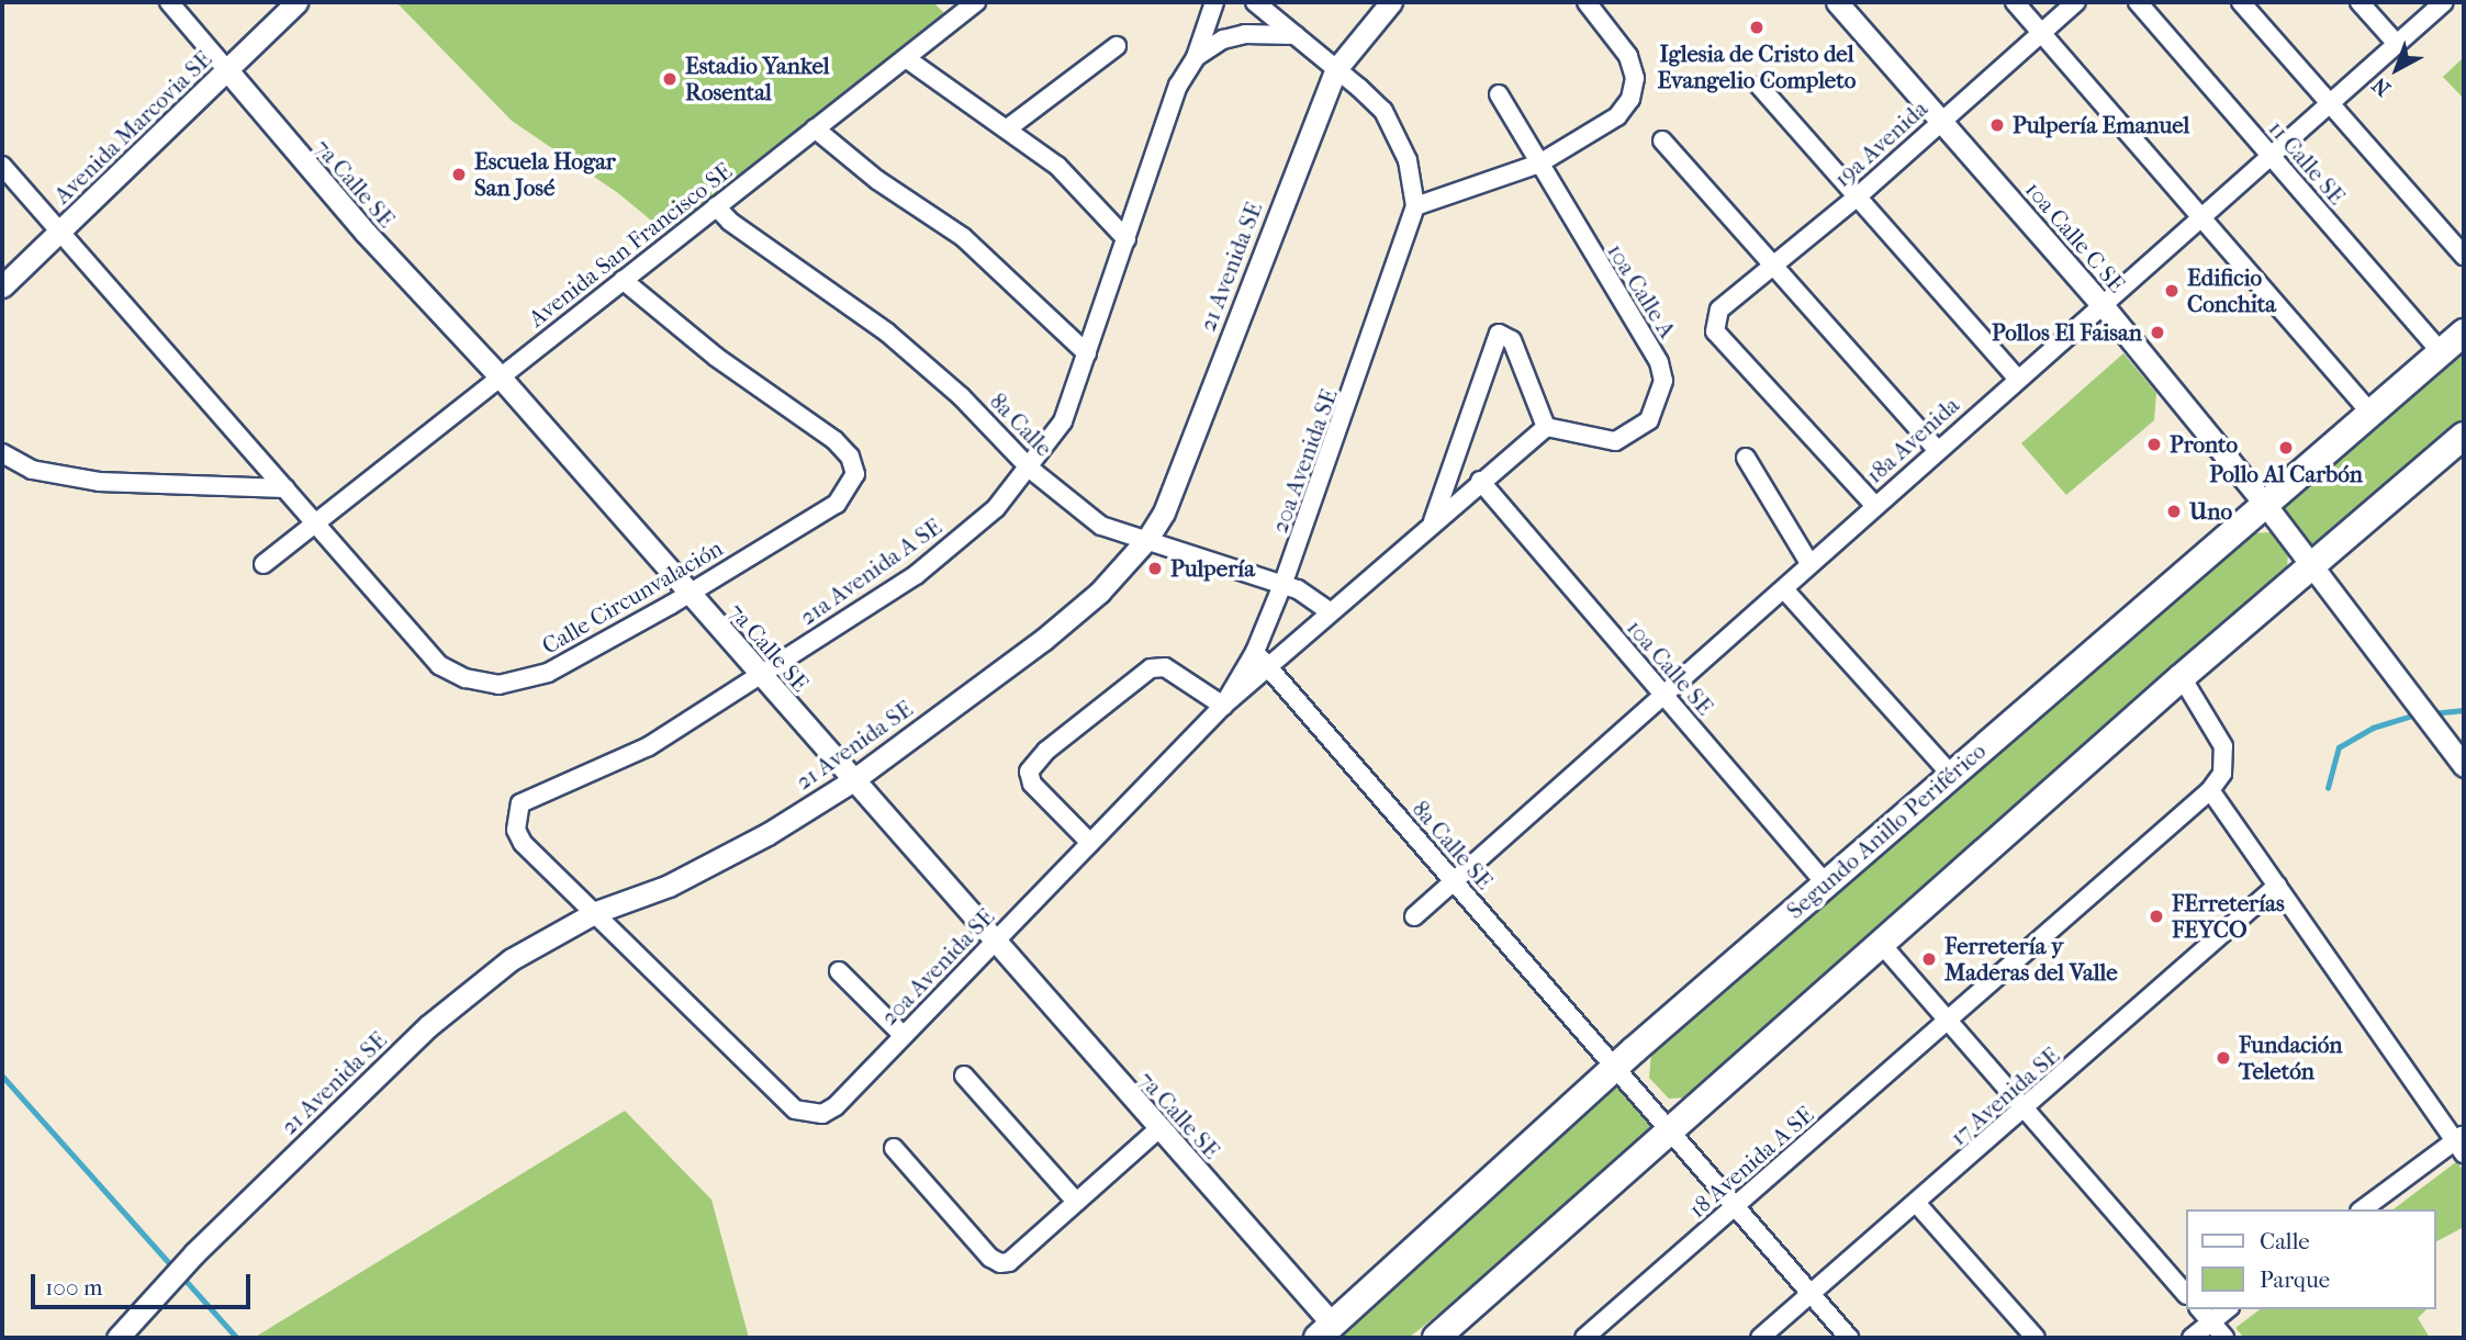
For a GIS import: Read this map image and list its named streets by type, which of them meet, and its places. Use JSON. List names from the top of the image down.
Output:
{
  "streets": {
    "main road": ["Segundo Anillo Periférico"],
    "street": [
      "Avenida Marcovia SE",
      "19a Avenida",
      "11 Calle SE",
      "7a Calle SE",
      "10a Calle C SE",
      "Avenida San Francisco SE",
      "21 Avenida SE",
      "10a Calle A",
      "8a Calle",
      "18a Avenida",
      "20a Avenida SE",
      "21a Avenida A SE",
      "Calle Circunvalación",
      "10a Calle SE",
      "8a Calle SE",
      "17 Avenida SE",
      "18 Avenida A SE"
    ]
  },
  "crossings": [
    ["Avenida Marcovia SE", "7a Calle SE"],
    ["Avenida Marcovia SE", "Calle Circunvalación"],
    ["19a Avenida", "10a Calle C SE"],
    ["19a Avenida", "18a Avenida"],
    ["11 Calle SE", "18a Avenida"],
    ["11 Calle SE", "Segundo Anillo Periférico"],
    ["7a Calle SE", "Avenida San Francisco SE"],
    ["7a Calle SE", "21 Avenida SE"],
    ["7a Calle SE", "20a Avenida SE"],
    ["7a Calle SE", "21a Avenida A SE"],
    ["7a Calle SE", "Calle Circunvalación"],
    ["7a Calle SE", "Segundo Anillo Periférico"],
    ["10a Calle C SE", "18a Avenida"],
    ["10a Calle C SE", "Segundo Anillo Periférico"],
    ["Avenida San Francisco SE", "8a Calle"],
    ["Avenida San Francisco SE", "Calle Circunvalación"],
    ["21 Avenida SE", "8a Calle"],
    ["21 Avenida SE", "20a Avenida SE"],
    ["21 Avenida SE", "21a Avenida A SE"],
    ["8a Calle", "20a Avenida SE"],
    ["8a Calle", "21a Avenida A SE"],
    ["18a Avenida", "10a Calle SE"],
    ["18a Avenida", "8a Calle SE"],
    ["20a Avenida SE", "21a Avenida A SE"],
    ["20a Avenida SE", "8a Calle SE"],
    ["10a Calle SE", "Segundo Anillo Periférico"],
    ["Segundo Anillo Periférico", "8a Calle SE"]
  ],
  "places": [
    "Iglesia de Cristo del Evangelio Completo",
    "Estadio Yankel Rosental",
    "Pulpería Emanuel",
    "Escuela Hogar San José",
    "Edificio Conchita",
    "Pollos El Faisan",
    "Pronto",
    "Pollo Al Carbón",
    "Uno",
    "Pulpería",
    "FErreterías FEYCO",
    "Ferretería y Maderas del Valle",
    "Fundación Teletón"
  ],
  "legend": ["Calle", "Parque"],
  "scale_bar": "100 m",
  "north": "bottom left"
}
